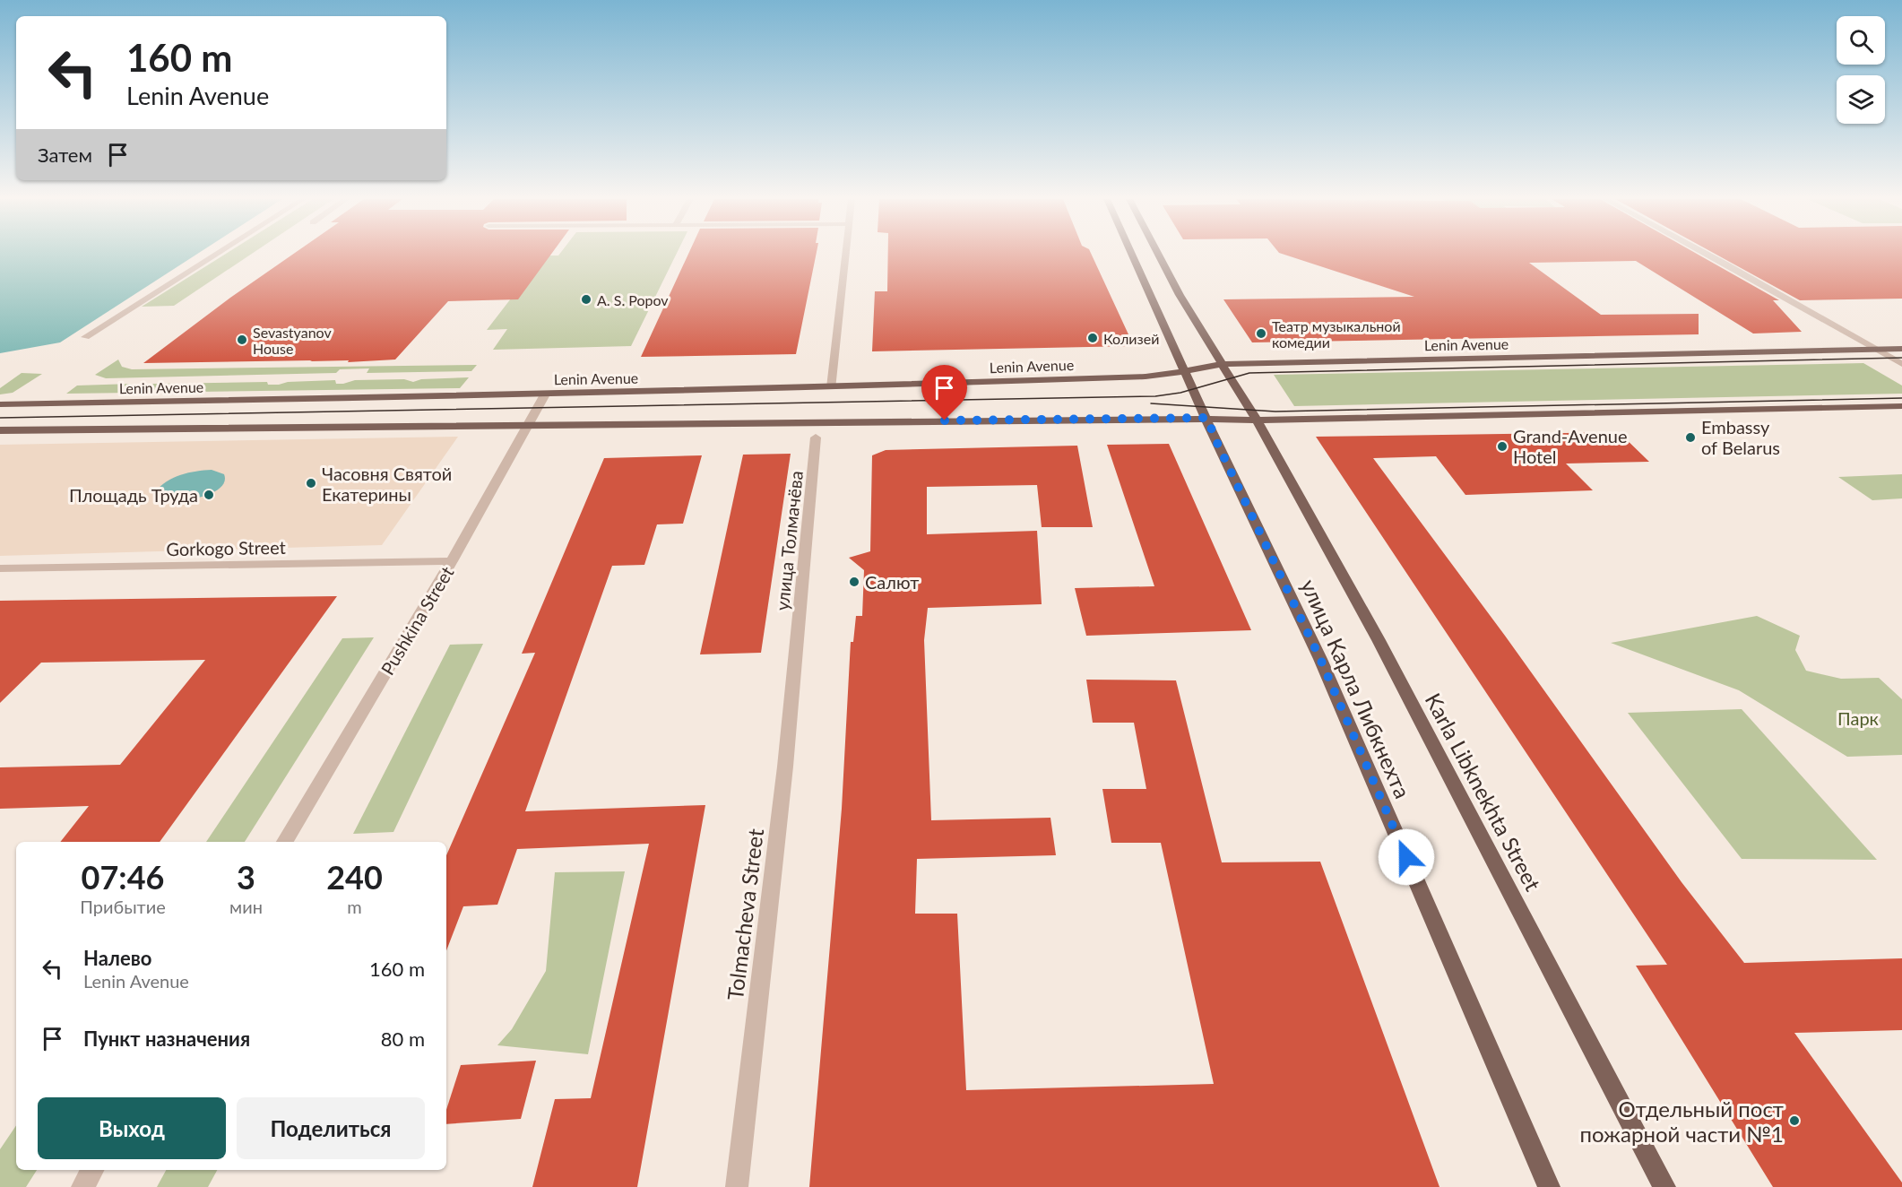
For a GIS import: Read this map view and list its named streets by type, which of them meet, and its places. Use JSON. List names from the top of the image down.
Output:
{
  "streets": {
    "main road": ["Lenin Avenue", "улица Карла Либкнехта", "Karla Libknekhta Street"],
    "street": [
      "улица Толмачёва",
      "Gorkogo Street",
      "Pushkina Street",
      "Tolmacheva Street"
    ]
  },
  "crossings": [
    ["Lenin Avenue", "Pushkina Street"],
    ["Lenin Avenue", "улица Карла Либкнехта"],
    ["Lenin Avenue", "Karla Libknekhta Street"],
    ["улица Толмачёва", "Tolmacheva Street"],
    ["Gorkogo Street", "Pushkina Street"]
  ],
  "parks": ["Парк"],
  "places": [
    "A. S. Popov",
    "Театр музыкальной комедии",
    "Колизей",
    "Sevastyanov House",
    "Embassy of Belarus",
    "Grand-Avenue Hotel",
    "Часовня Святой Екатерины",
    "Площадь Труда",
    "Салют",
    "Отдельный пост пожарной части №1"
  ],
  "page": {
    "turn": ["160 m", "Lenin Avenue"],
    "then": "Затем",
    "eta": [
      "07:46",
      "Прибытие",
      "3",
      "мин",
      "240",
      "m"
    ],
    "list": [
      {
        "name": "Налево",
        "note": "Lenin Avenue",
        "value": "160 m"
      },
      {
        "name": "Пункт назначения",
        "value": "80 m"
      }
    ],
    "buttons": ["Выход", "Поделиться"]
  }
}
